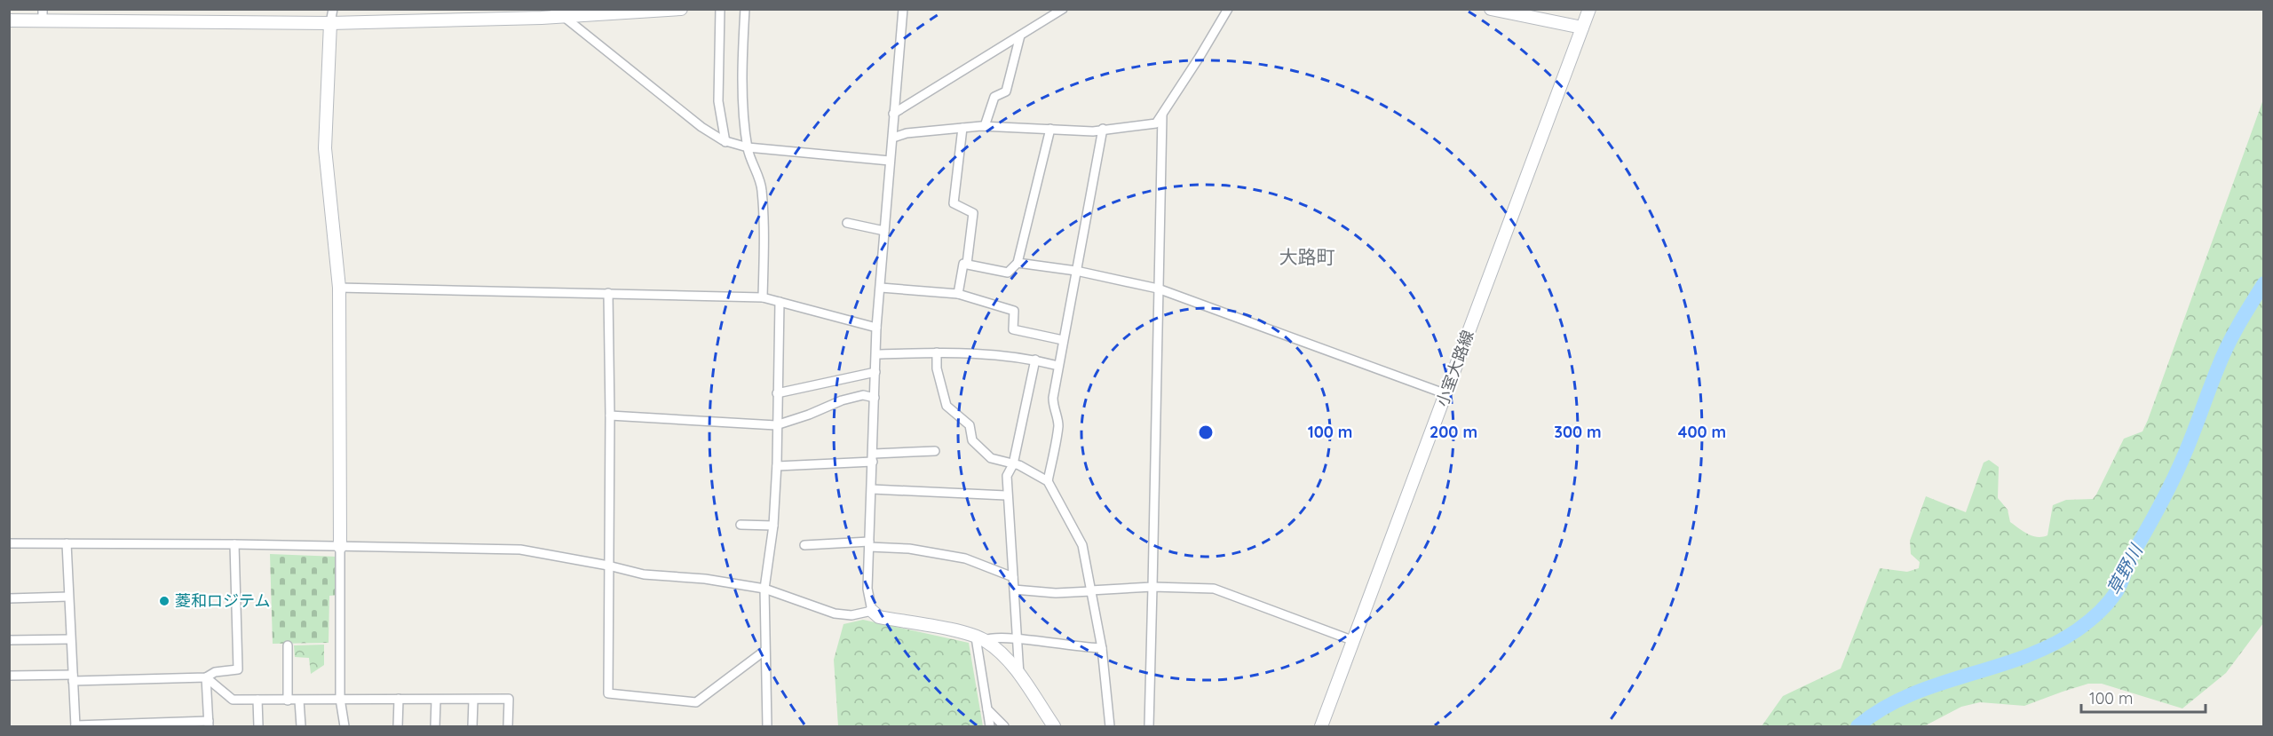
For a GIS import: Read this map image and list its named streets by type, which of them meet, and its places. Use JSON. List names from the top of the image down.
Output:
{
  "streets": {
    "street": ["小室大路線"]
  },
  "districts": ["大路町"],
  "water": ["草野川"],
  "places": ["菱和ロジテム"],
  "scale_bar": "100 m",
  "rings": [
    "100 m",
    "200 m",
    "300 m",
    "400 m"
  ]
}
